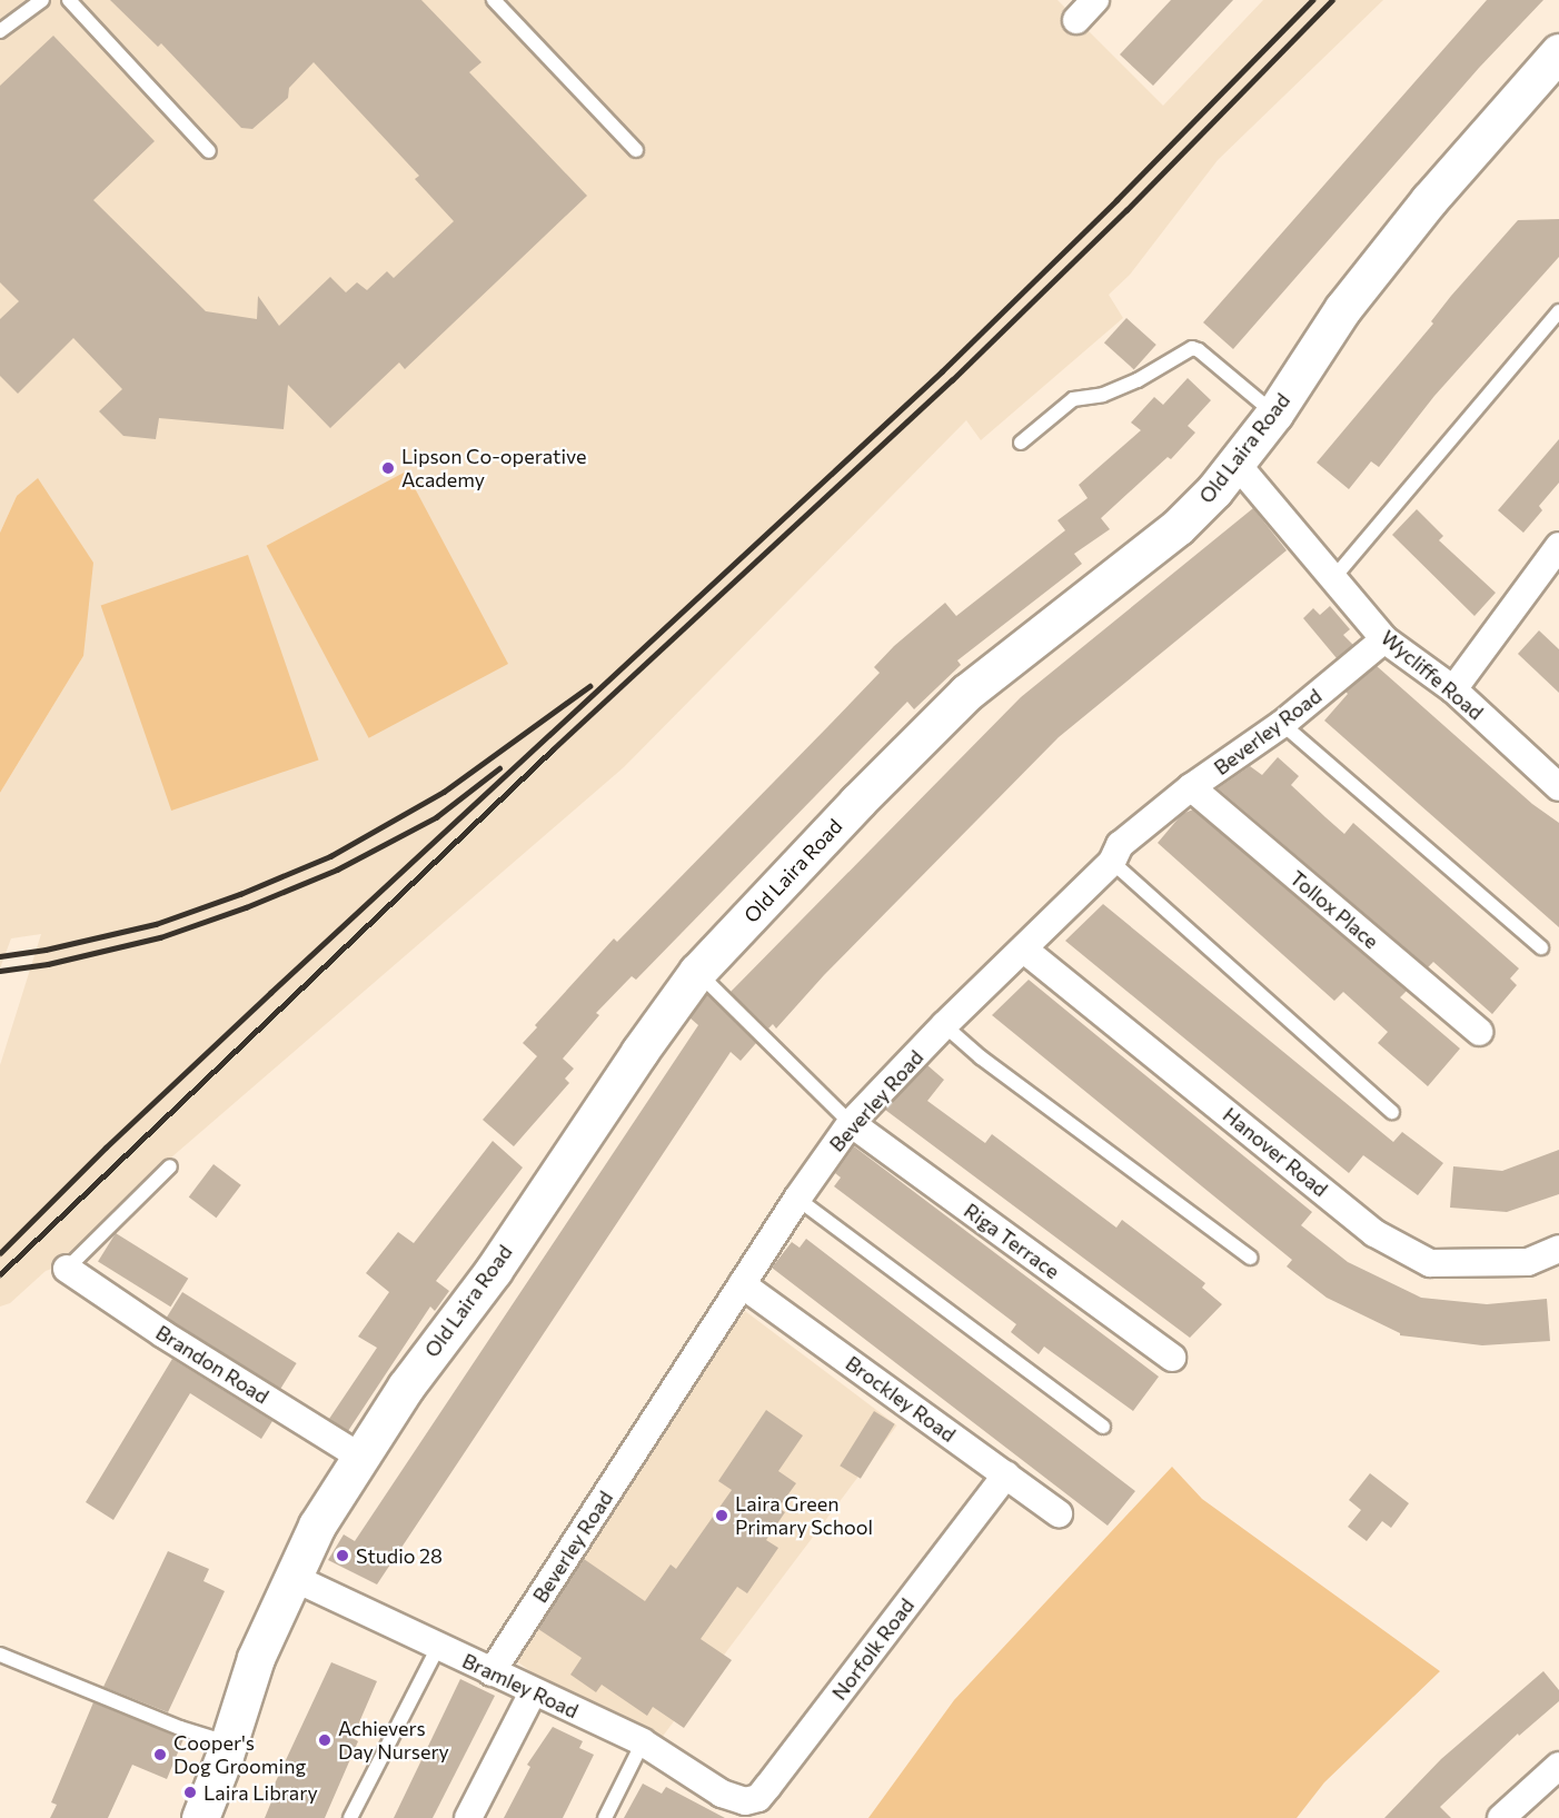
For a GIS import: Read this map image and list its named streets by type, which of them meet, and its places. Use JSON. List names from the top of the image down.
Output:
{
  "streets": {
    "main road": ["Old Laira Road"],
    "street": [
      "Wycliffe Road",
      "Beverley Road",
      "Tollox Place",
      "Hanover Road",
      "Riga Terrace",
      "Brandon Road",
      "Brockley Road",
      "Norfolk Road",
      "Bramley Road"
    ]
  },
  "crossings": [
    ["Old Laira Road", "Wycliffe Road"],
    ["Old Laira Road", "Brandon Road"],
    ["Old Laira Road", "Bramley Road"],
    ["Wycliffe Road", "Beverley Road"],
    ["Beverley Road", "Tollox Place"],
    ["Beverley Road", "Hanover Road"],
    ["Beverley Road", "Riga Terrace"],
    ["Beverley Road", "Brockley Road"],
    ["Beverley Road", "Bramley Road"],
    ["Brockley Road", "Norfolk Road"],
    ["Norfolk Road", "Bramley Road"]
  ],
  "places": [
    "Lipson Co-operative Academy",
    "Laira Green Primary School",
    "Studio 28",
    "Achievers Day Nursery",
    "Cooper's Dog Grooming",
    "Laira Library"
  ]
}
